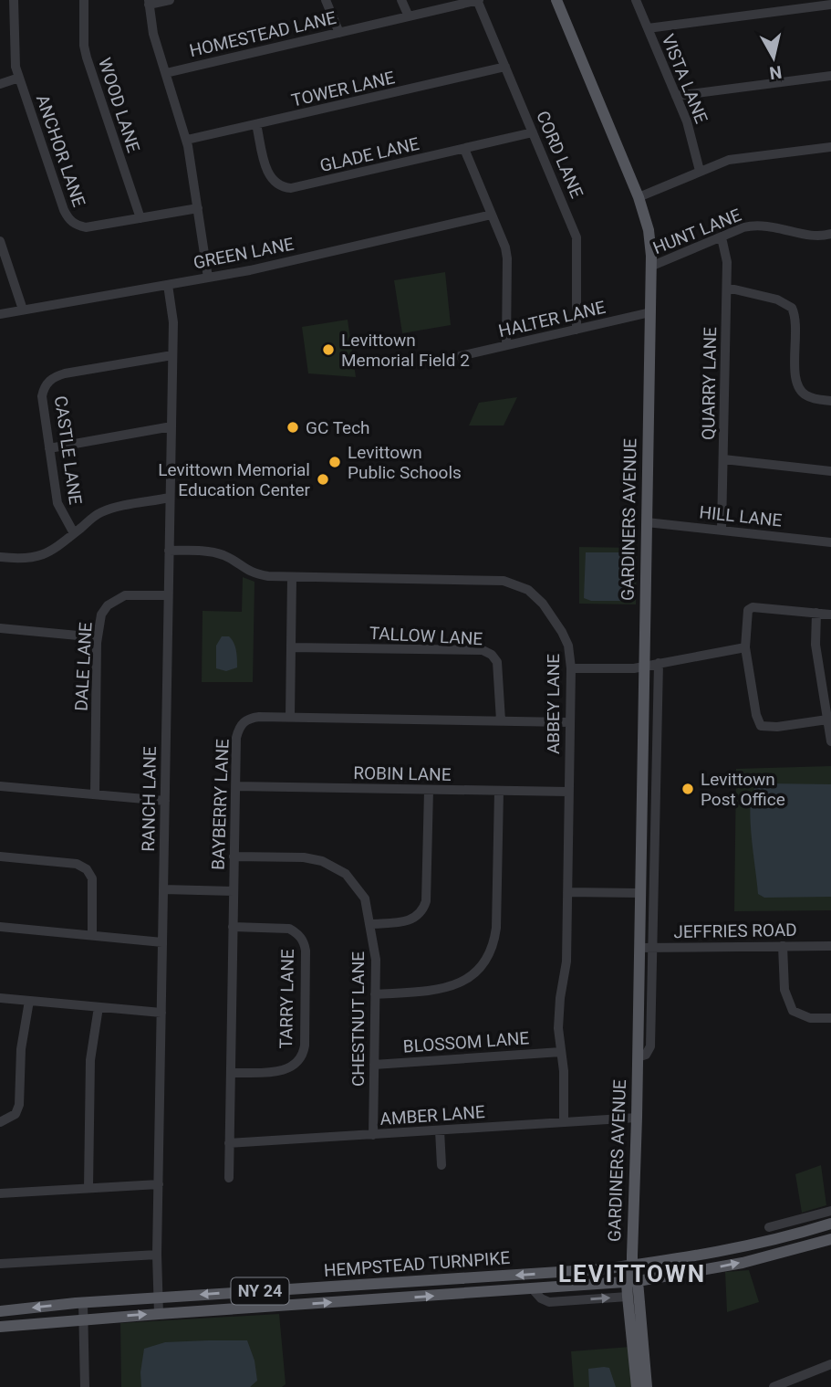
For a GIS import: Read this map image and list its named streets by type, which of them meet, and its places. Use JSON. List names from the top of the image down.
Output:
{
  "streets": {
    "main road": ["GARDINERS AVENUE", "HEMPSTEAD TURNPIKE", "NY 24"],
    "street": [
      "HOMESTEAD LANE",
      "VISTA LANE",
      "TOWER LANE",
      "WOOD LANE",
      "ANCHOR LANE",
      "GLADE LANE",
      "CORD LANE",
      "HUNT LANE",
      "GREEN LANE",
      "HALTER LANE",
      "QUARRY LANE",
      "CASTLE LANE",
      "HILL LANE",
      "TALLOW LANE",
      "DALE LANE",
      "ABBEY LANE",
      "ROBIN LANE",
      "RANCH LANE",
      "BAYBERRY LANE",
      "JEFFRIES ROAD",
      "TARRY LANE",
      "CHESTNUT LANE",
      "BLOSSOM LANE",
      "AMBER LANE"
    ]
  },
  "crossings": [
    ["HOMESTEAD LANE", "CORD LANE"],
    ["TOWER LANE", "GLADE LANE"],
    ["TOWER LANE", "CORD LANE"],
    ["WOOD LANE", "ANCHOR LANE"],
    ["GLADE LANE", "CORD LANE"],
    ["CORD LANE", "HALTER LANE"],
    ["HUNT LANE", "QUARRY LANE"],
    ["HUNT LANE", "GARDINERS AVENUE"],
    ["GREEN LANE", "RANCH LANE"],
    ["HALTER LANE", "GARDINERS AVENUE"],
    ["QUARRY LANE", "HILL LANE"],
    ["CASTLE LANE", "RANCH LANE"],
    ["HILL LANE", "GARDINERS AVENUE"],
    ["GARDINERS AVENUE", "JEFFRIES ROAD"],
    ["GARDINERS AVENUE", "AMBER LANE"],
    ["GARDINERS AVENUE", "HEMPSTEAD TURNPIKE"],
    ["TALLOW LANE", "BAYBERRY LANE"],
    ["DALE LANE", "RANCH LANE"],
    ["ABBEY LANE", "ROBIN LANE"],
    ["ABBEY LANE", "RANCH LANE"],
    ["ABBEY LANE", "BAYBERRY LANE"],
    ["ABBEY LANE", "BLOSSOM LANE"],
    ["ABBEY LANE", "AMBER LANE"],
    ["ROBIN LANE", "BAYBERRY LANE"],
    ["RANCH LANE", "HEMPSTEAD TURNPIKE"],
    ["BAYBERRY LANE", "TARRY LANE"],
    ["BAYBERRY LANE", "CHESTNUT LANE"],
    ["BAYBERRY LANE", "AMBER LANE"],
    ["CHESTNUT LANE", "BLOSSOM LANE"],
    ["CHESTNUT LANE", "AMBER LANE"]
  ],
  "districts": ["LEVITTOWN"],
  "places": [
    "Levittown Memorial Field 2",
    "GC Tech",
    "Levittown Public Schools",
    "Levittown Memorial Education Center",
    "Levittown Post Office"
  ],
  "north": "bottom"
}
